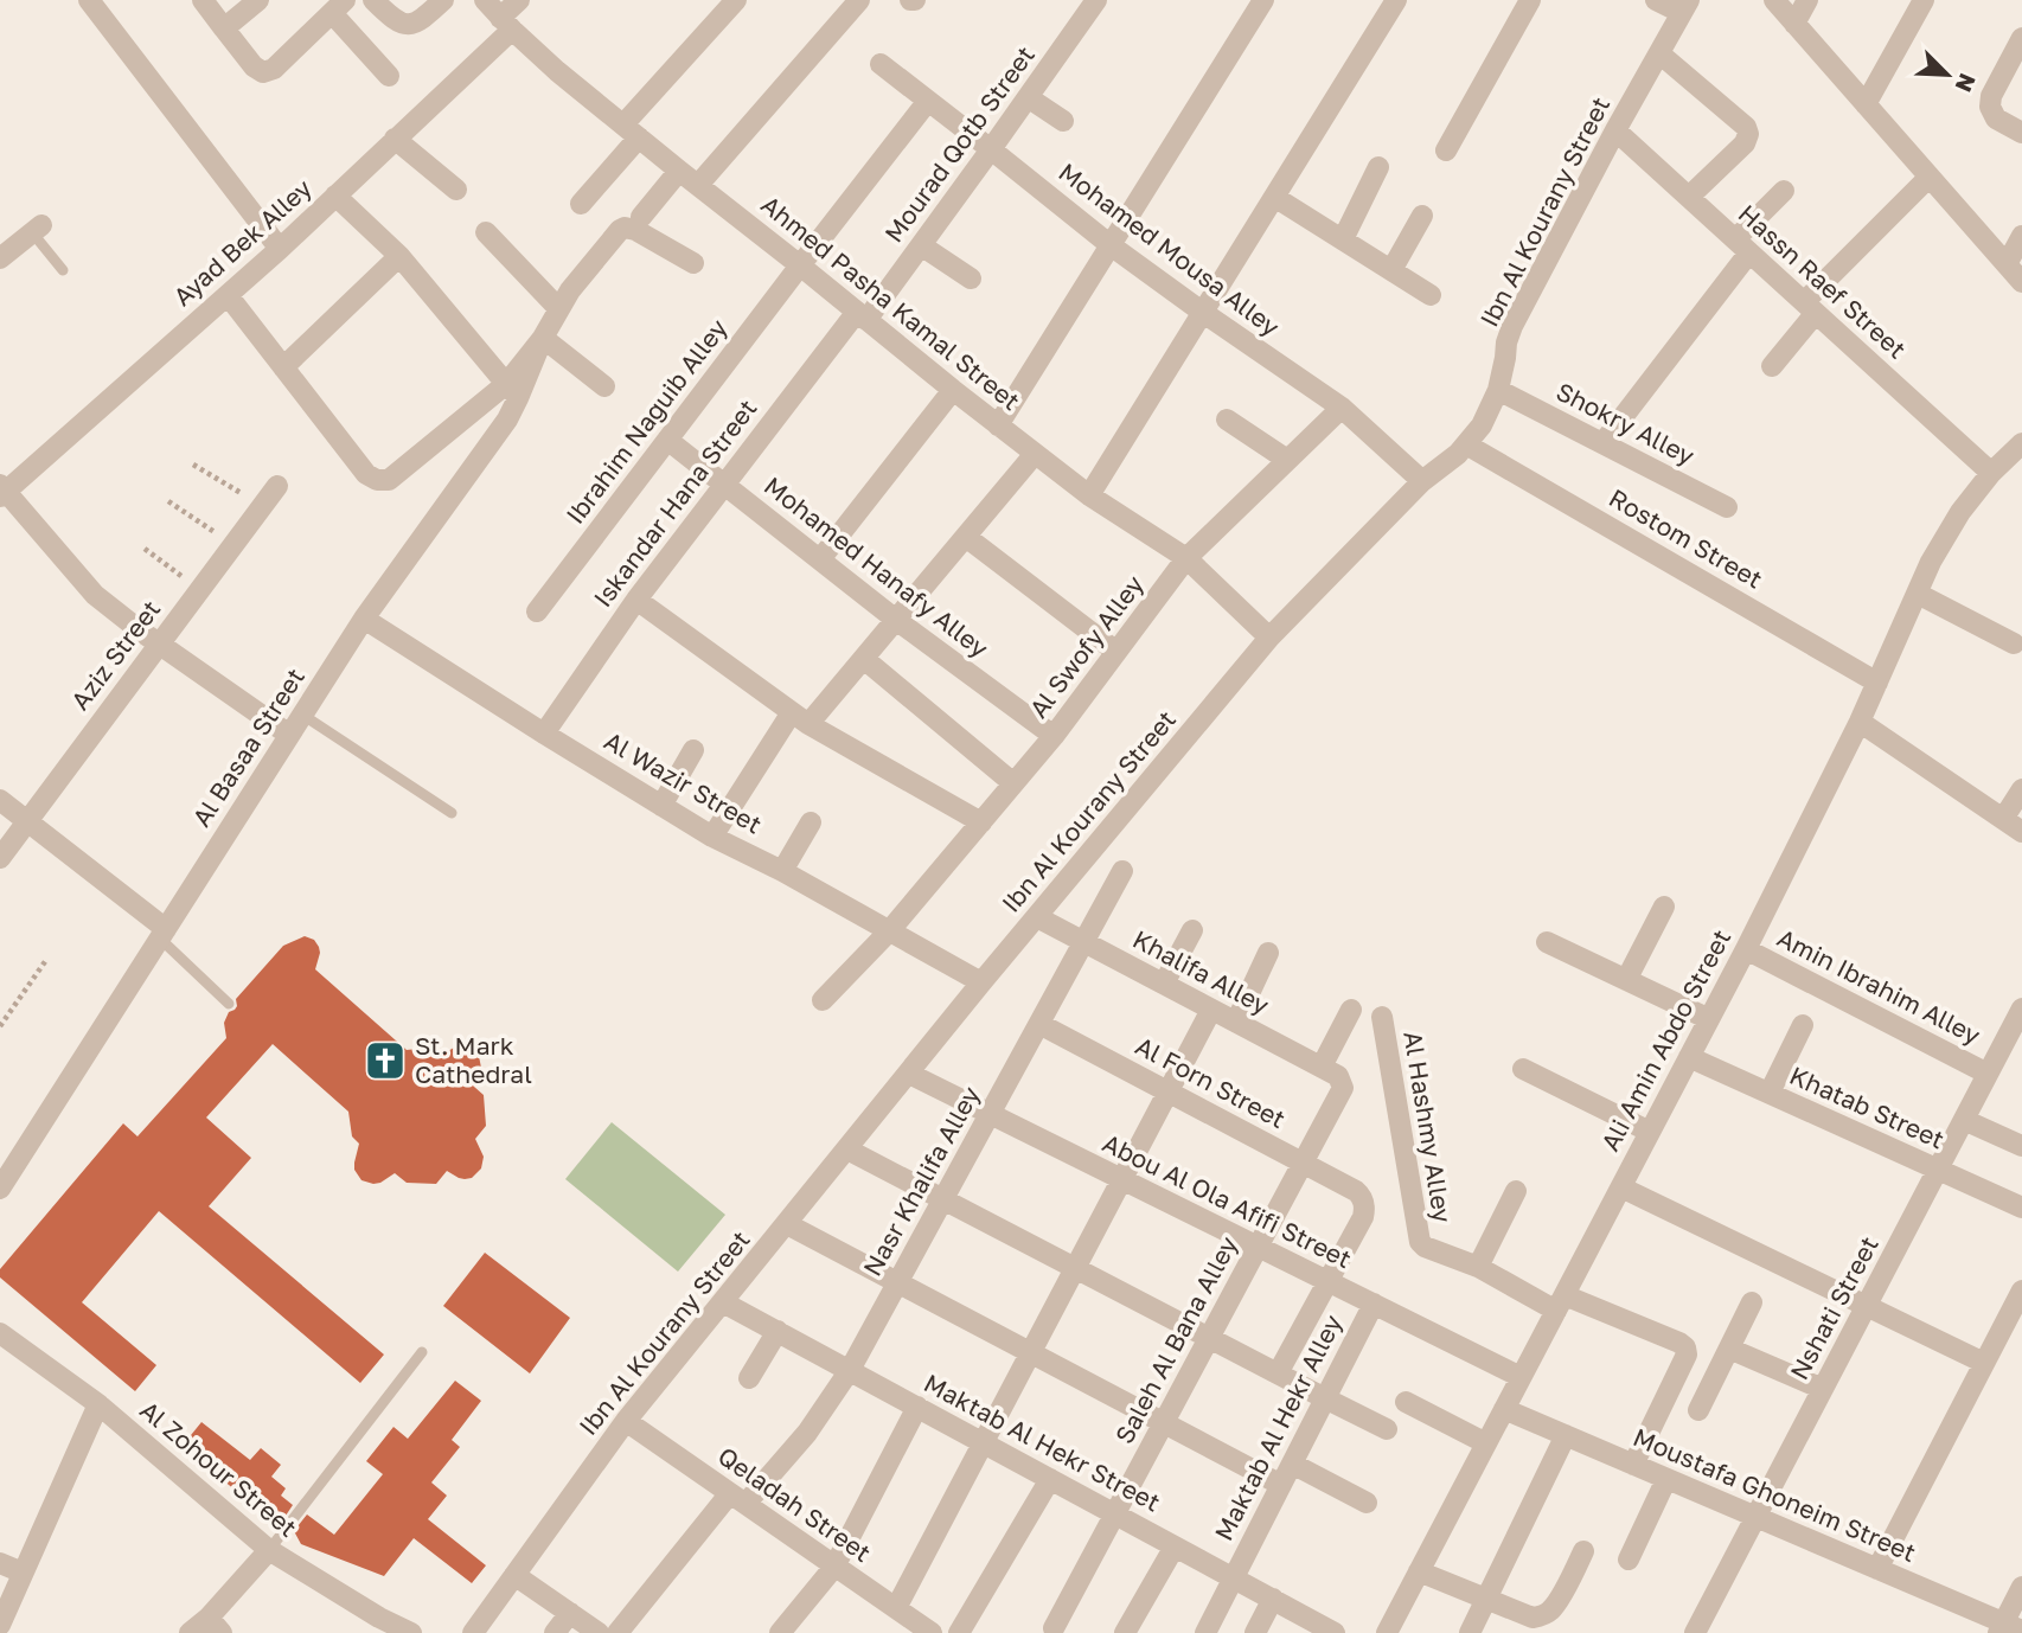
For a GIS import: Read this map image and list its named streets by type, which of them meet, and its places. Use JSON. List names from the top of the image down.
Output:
{
  "streets": {
    "street": [
      "Mourad Qotb Street",
      "Ibn Al Kourany Street",
      "Ayad Bek Alley",
      "Mohamed Mousa Alley",
      "Hassn Raef Street",
      "Ahmed Pasha Kamal Street",
      "Ibrahim Naguib Alley",
      "Shokry Alley",
      "Iskandar Hana Street",
      "Rostom Street",
      "Mohamed Hanafy Alley",
      "Al Swofy Alley",
      "Aziz Street",
      "Al Basaa Street",
      "Al Wazir Street",
      "Khalifa Alley",
      "Amin Ibrahim Alley",
      "Ali Amin Abdo Street",
      "Al Forn Street",
      "Khatab Street",
      "Al Hashmy Alley",
      "Nasr Khalifa Alley",
      "Abou Al Ola Afifi Street",
      "Nshati Street",
      "Saleh Al Bana Alley",
      "Maktab Al Hekr Alley",
      "Maktab Al Hekr Street",
      "Al Zohour Street",
      "Moustafa Ghoneim Street",
      "Qeladah Street"
    ]
  },
  "crossings": [
    ["Mourad Qotb Street", "Mohamed Mousa Alley"],
    ["Mourad Qotb Street", "Ahmed Pasha Kamal Street"],
    ["Mourad Qotb Street", "Iskandar Hana Street"],
    ["Ibn Al Kourany Street", "Mohamed Mousa Alley"],
    ["Ibn Al Kourany Street", "Hassn Raef Street"],
    ["Ibn Al Kourany Street", "Ahmed Pasha Kamal Street"],
    ["Ibn Al Kourany Street", "Shokry Alley"],
    ["Ibn Al Kourany Street", "Rostom Street"],
    ["Ibn Al Kourany Street", "Al Wazir Street"],
    ["Ibn Al Kourany Street", "Khalifa Alley"],
    ["Ibn Al Kourany Street", "Abou Al Ola Afifi Street"],
    ["Ibn Al Kourany Street", "Maktab Al Hekr Street"],
    ["Ibn Al Kourany Street", "Qeladah Street"],
    ["Ayad Bek Alley", "Ahmed Pasha Kamal Street"],
    ["Mohamed Mousa Alley", "Ibrahim Naguib Alley"],
    ["Mohamed Mousa Alley", "Al Swofy Alley"],
    ["Hassn Raef Street", "Ali Amin Abdo Street"],
    ["Ahmed Pasha Kamal Street", "Ibrahim Naguib Alley"],
    ["Ahmed Pasha Kamal Street", "Iskandar Hana Street"],
    ["Ahmed Pasha Kamal Street", "Al Swofy Alley"],
    ["Ibrahim Naguib Alley", "Mohamed Hanafy Alley"],
    ["Iskandar Hana Street", "Mohamed Hanafy Alley"],
    ["Iskandar Hana Street", "Al Wazir Street"],
    ["Rostom Street", "Ali Amin Abdo Street"],
    ["Mohamed Hanafy Alley", "Al Swofy Alley"],
    ["Al Swofy Alley", "Al Wazir Street"],
    ["Al Basaa Street", "Al Wazir Street"],
    ["Khalifa Alley", "Nasr Khalifa Alley"],
    ["Khalifa Alley", "Saleh Al Bana Alley"],
    ["Amin Ibrahim Alley", "Ali Amin Abdo Street"],
    ["Amin Ibrahim Alley", "Nshati Street"],
    ["Ali Amin Abdo Street", "Khatab Street"],
    ["Ali Amin Abdo Street", "Al Hashmy Alley"],
    ["Ali Amin Abdo Street", "Abou Al Ola Afifi Street"],
    ["Ali Amin Abdo Street", "Moustafa Ghoneim Street"],
    ["Al Forn Street", "Nasr Khalifa Alley"],
    ["Al Forn Street", "Abou Al Ola Afifi Street"],
    ["Al Forn Street", "Saleh Al Bana Alley"],
    ["Khatab Street", "Nshati Street"],
    ["Al Hashmy Alley", "Moustafa Ghoneim Street"],
    ["Nasr Khalifa Alley", "Abou Al Ola Afifi Street"],
    ["Nasr Khalifa Alley", "Maktab Al Hekr Street"],
    ["Nasr Khalifa Alley", "Qeladah Street"],
    ["Abou Al Ola Afifi Street", "Saleh Al Bana Alley"],
    ["Abou Al Ola Afifi Street", "Maktab Al Hekr Alley"],
    ["Nshati Street", "Moustafa Ghoneim Street"],
    ["Saleh Al Bana Alley", "Maktab Al Hekr Street"],
    ["Maktab Al Hekr Alley", "Maktab Al Hekr Street"]
  ],
  "places": {
    "church": ["St. Mark Cathedral"]
  },
  "north": "bottom right"
}
